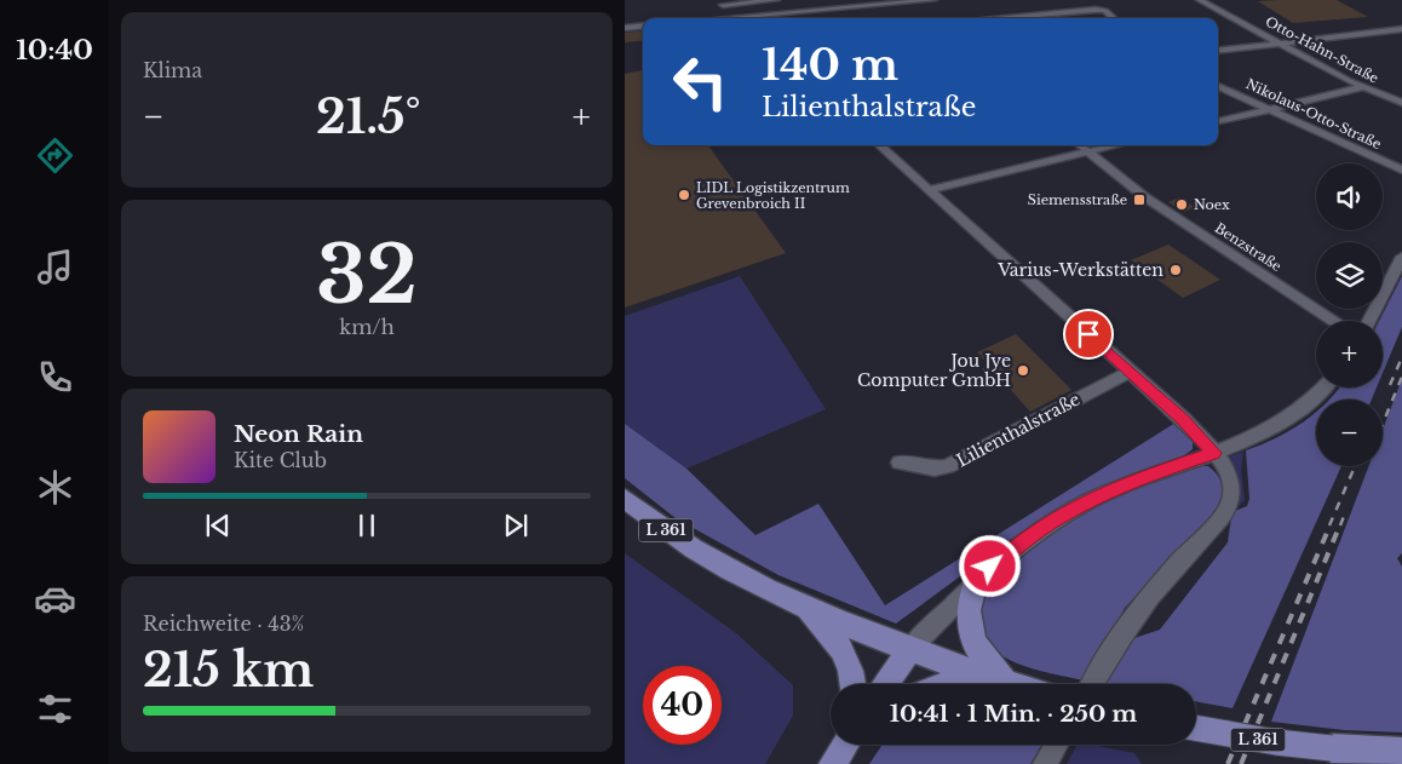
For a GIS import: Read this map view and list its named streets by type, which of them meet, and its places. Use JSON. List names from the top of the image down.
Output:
{
  "streets": {
    "main road": ["L 361"],
    "street": [
      "Otto-Hahn-Straße",
      "Nikolaus-Otto-Straße",
      "Benzstraße",
      "Lilienthalstraße"
    ]
  },
  "places": {
    "other": [
      "LIDL Logistikzentrum Grevenbroich II",
      "Noex",
      "Varius-Werkstätten",
      "Jou Jye Computer GmbH"
    ],
    "transit": ["Siemensstraße"]
  },
  "page": {
    "tabs": "10:40",
    "tile": [
      "Klima",
      ["32", "km/h"],
      ["Reichweite · 43%", "215 km"]
    ],
    "turn": ["140 m", "Lilienthalstraße"],
    "heat": ["−", "21.5°", "+"],
    "map_buttons": ["+", "−"],
    "song": ["Neon Rain", "Kite Club"],
    "limit": "40",
    "trip": "10:41 · 1 Min. · 250 m"
  }
}
